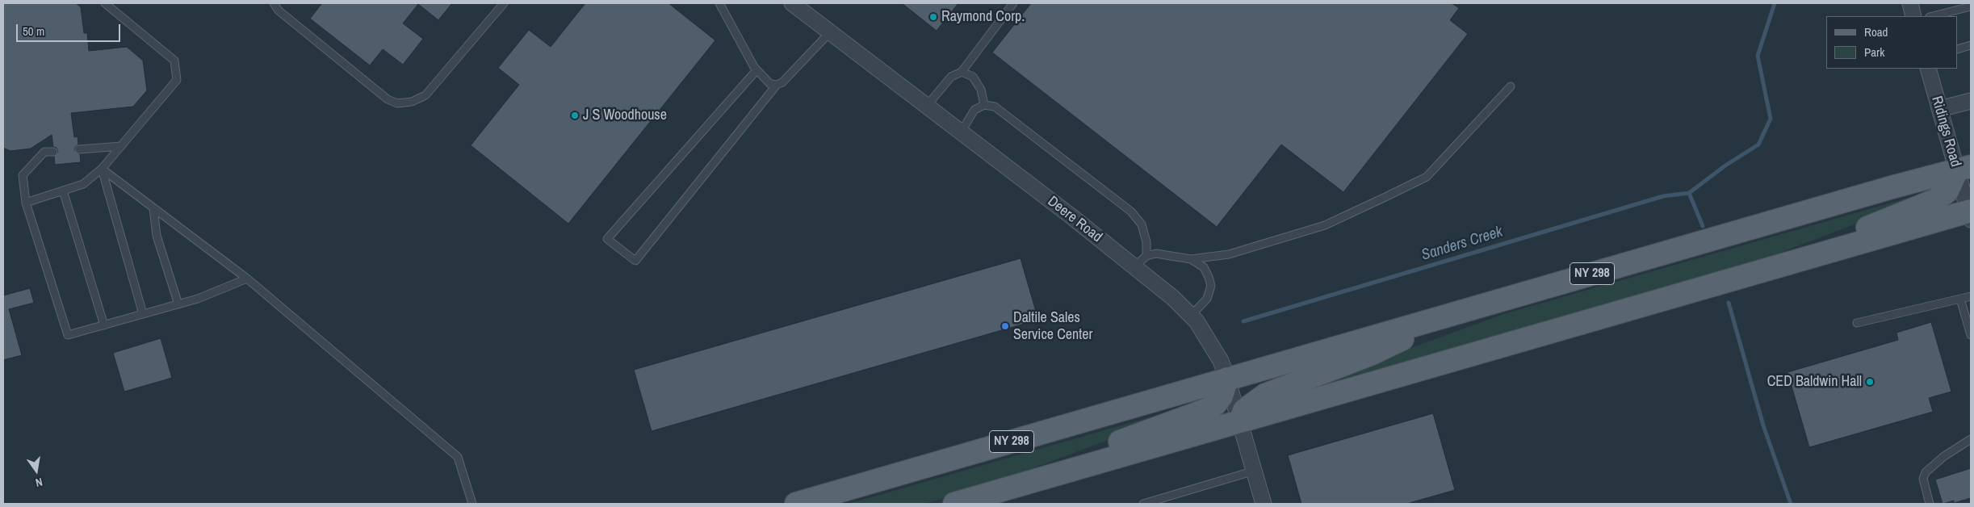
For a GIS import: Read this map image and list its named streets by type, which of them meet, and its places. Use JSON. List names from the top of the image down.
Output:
{
  "streets": {
    "main road": ["NY 298"],
    "street": ["Ridings Road", "Deere Road"]
  },
  "crossings": [
    ["Ridings Road", "NY 298"],
    ["Deere Road", "NY 298"]
  ],
  "water": ["Sanders Creek"],
  "places": [
    "Raymond Corp.",
    "J S Woodhouse",
    "Daltile Sales Service Center",
    "CED Baldwin Hall"
  ],
  "legend": ["Road", "Park"],
  "scale_bar": "50 m",
  "north": "bottom"
}
